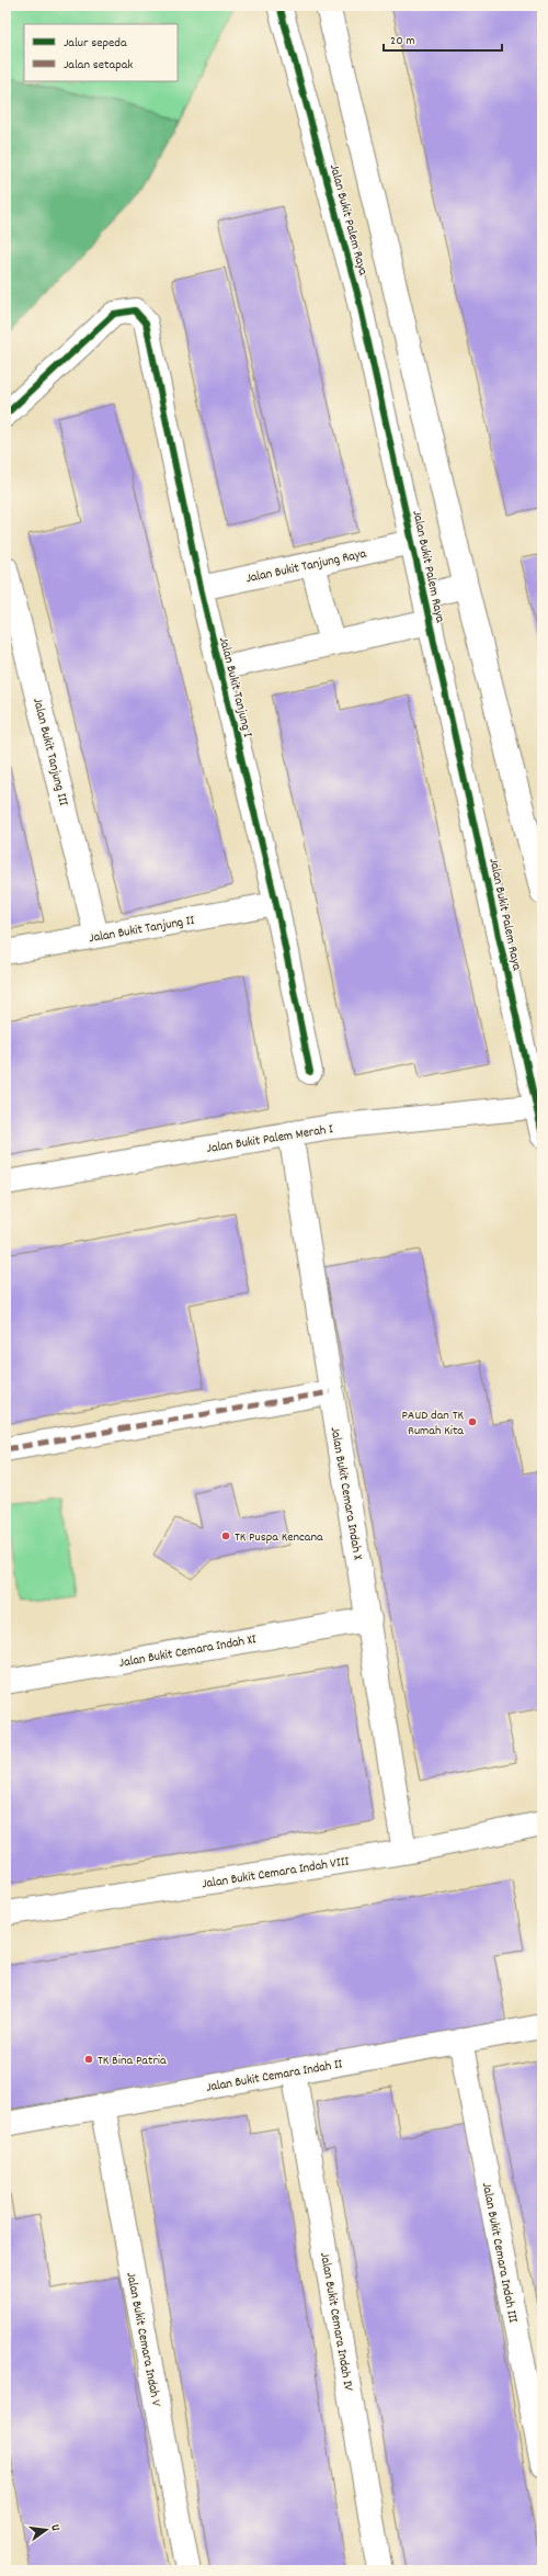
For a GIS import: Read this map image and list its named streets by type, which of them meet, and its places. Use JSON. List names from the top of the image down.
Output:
{
  "streets": {
    "street": [
      "Jalan Bukit Palem Raya",
      "Jalan Bukit Tanjung Raya",
      "Jalan Bukit Tanjung I",
      "Jalan Bukit Tanjung III",
      "Jalan Bukit Tanjung II",
      "Jalan Bukit Palem Merah I",
      "Jalan Bukit Cemara Indah X",
      "Jalan Bukit Cemara Indah XI",
      "Jalan Bukit Cemara Indah VIII",
      "Jalan Bukit Cemara Indah II",
      "Jalan Bukit Cemara Indah III",
      "Jalan Bukit Cemara Indah IV",
      "Jalan Bukit Cemara Indah V"
    ]
  },
  "crossings": [
    ["Jalan Bukit Palem Raya", "Jalan Bukit Tanjung Raya"],
    ["Jalan Bukit Palem Raya", "Jalan Bukit Palem Merah I"],
    ["Jalan Bukit Tanjung Raya", "Jalan Bukit Tanjung I"],
    ["Jalan Bukit Tanjung I", "Jalan Bukit Tanjung II"],
    ["Jalan Bukit Tanjung III", "Jalan Bukit Tanjung II"],
    ["Jalan Bukit Palem Merah I", "Jalan Bukit Cemara Indah X"],
    ["Jalan Bukit Cemara Indah X", "Jalan Bukit Cemara Indah XI"],
    ["Jalan Bukit Cemara Indah X", "Jalan Bukit Cemara Indah VIII"],
    ["Jalan Bukit Cemara Indah II", "Jalan Bukit Cemara Indah III"],
    ["Jalan Bukit Cemara Indah II", "Jalan Bukit Cemara Indah IV"],
    ["Jalan Bukit Cemara Indah II", "Jalan Bukit Cemara Indah V"]
  ],
  "places": ["PAUD dan TK Rumah Kita", "TK Puspa Kencana", "TK Bina Patria"],
  "legend": ["Jalur sepeda", "Jalan setapak"],
  "scale_bar": "20 m",
  "north": "right"
}
